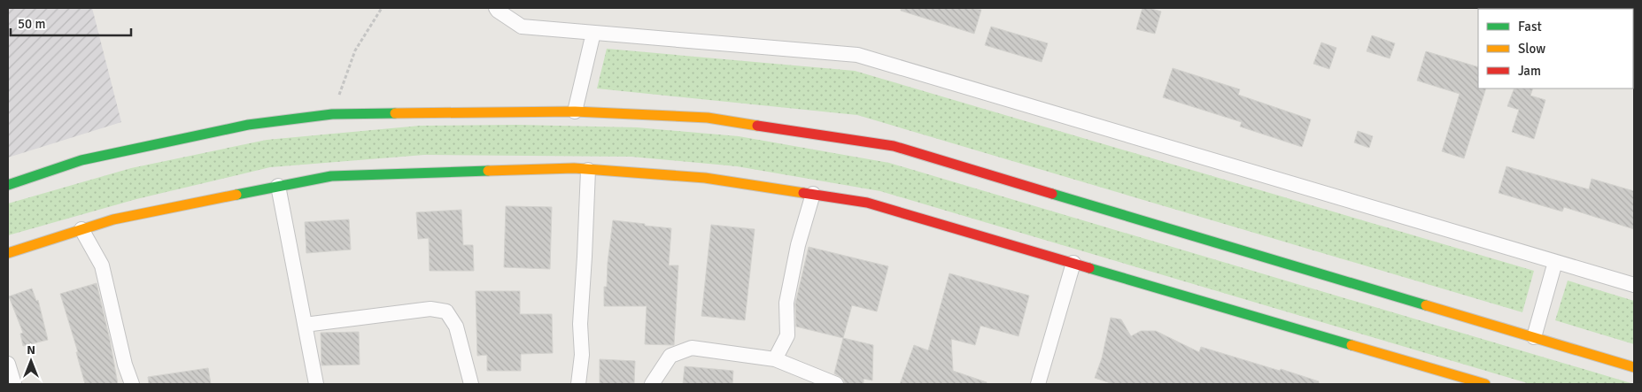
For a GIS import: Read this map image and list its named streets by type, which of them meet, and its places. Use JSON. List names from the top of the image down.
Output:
{
  "legend": ["Fast", "Slow", "Jam"],
  "scale_bar": "50 m",
  "north": "top"
}
